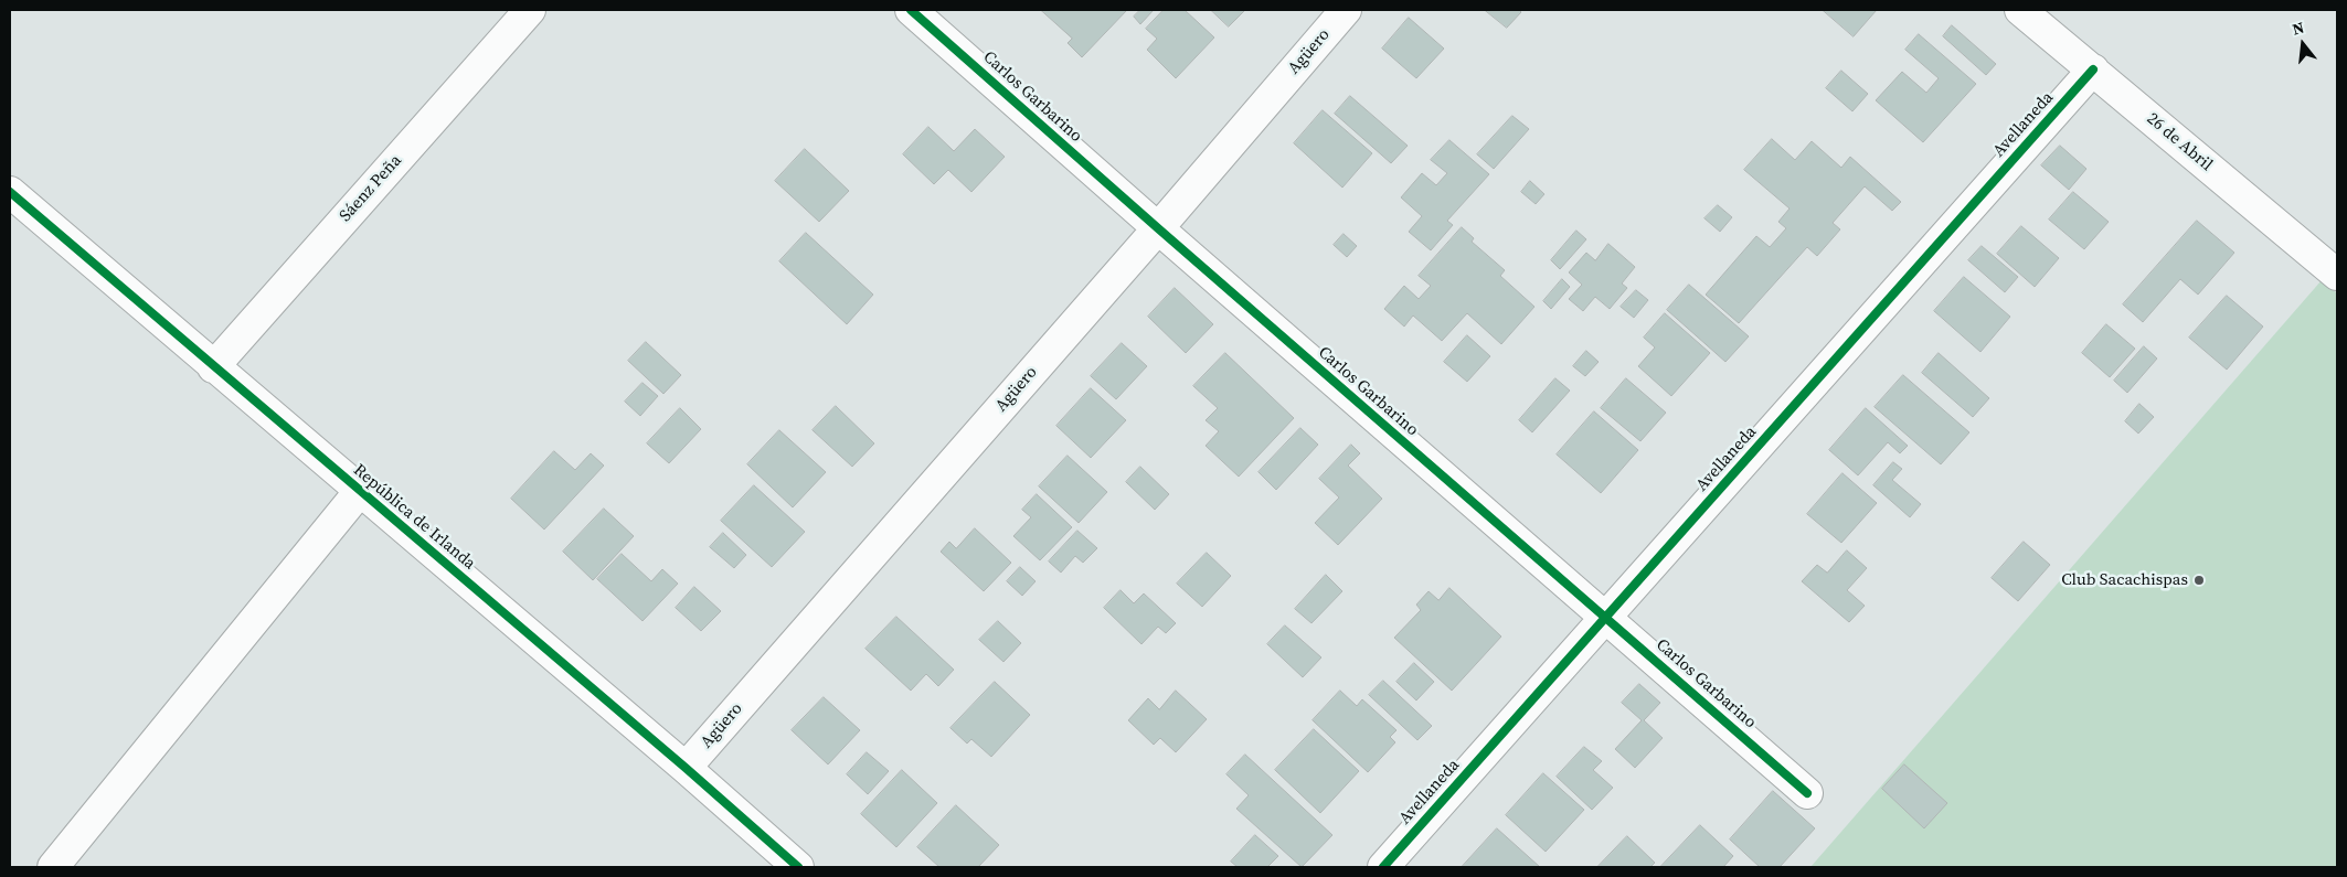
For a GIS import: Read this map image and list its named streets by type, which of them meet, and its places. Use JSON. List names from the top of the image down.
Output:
{
  "streets": {
    "street": [
      "Agüero",
      "Carlos Garbarino",
      "Avellaneda",
      "26 de Abril",
      "Sáenz Peña",
      "República de Irlanda"
    ]
  },
  "crossings": [
    ["Agüero", "Carlos Garbarino"],
    ["Agüero", "República de Irlanda"],
    ["Carlos Garbarino", "Avellaneda"],
    ["Avellaneda", "26 de Abril"],
    ["Sáenz Peña", "República de Irlanda"]
  ],
  "places": ["Club Sacachispas"],
  "north": "top"
}
